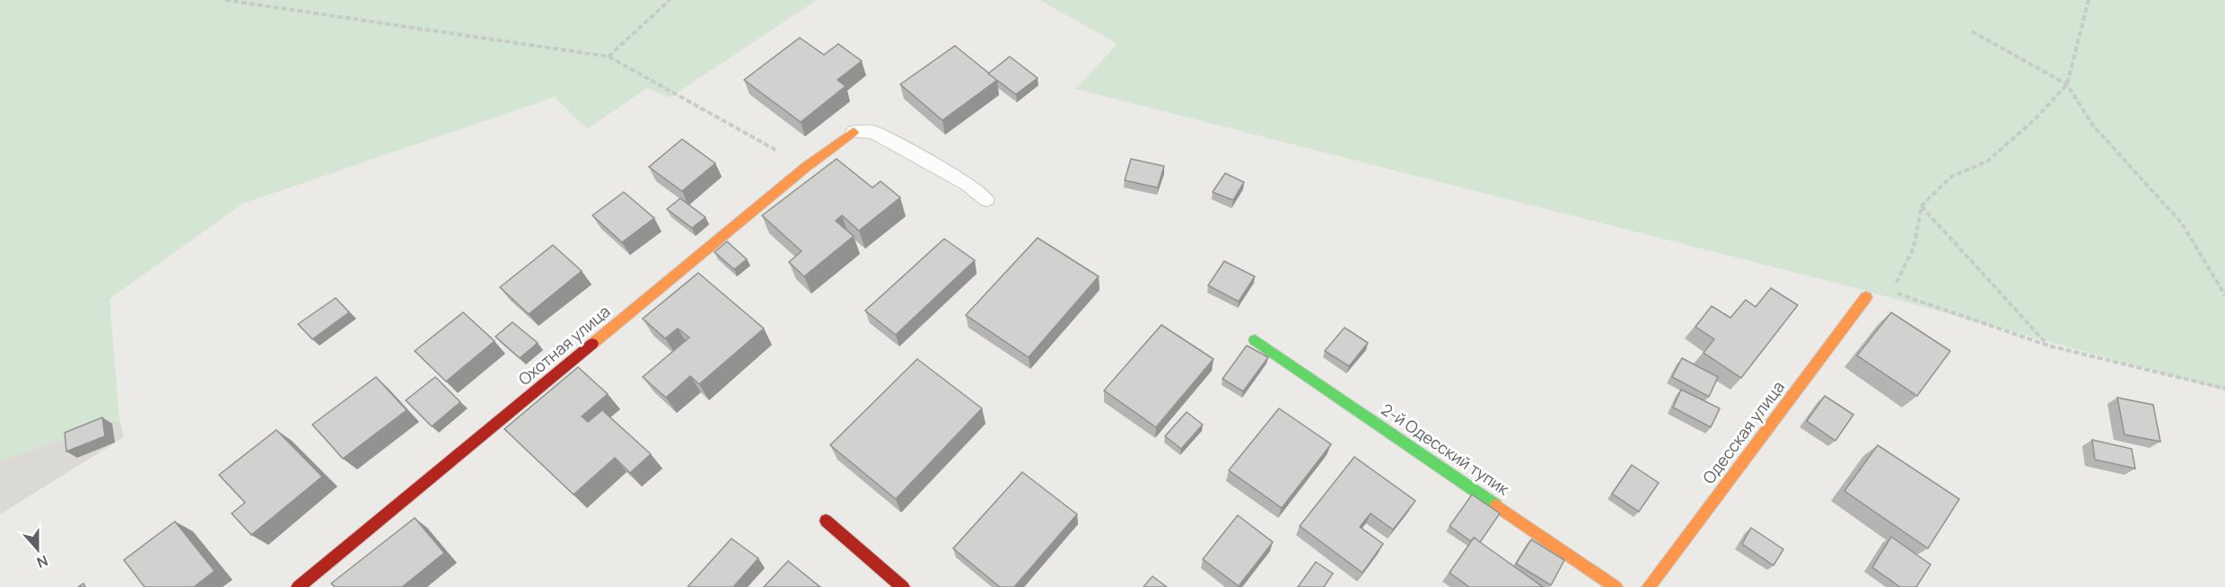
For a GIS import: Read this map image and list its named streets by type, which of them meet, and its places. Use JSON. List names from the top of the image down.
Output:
{
  "streets": {
    "street": ["Охотная улица", "Одесская улица", "2-й Одесский тупик"]
  },
  "north": "bottom"
}
